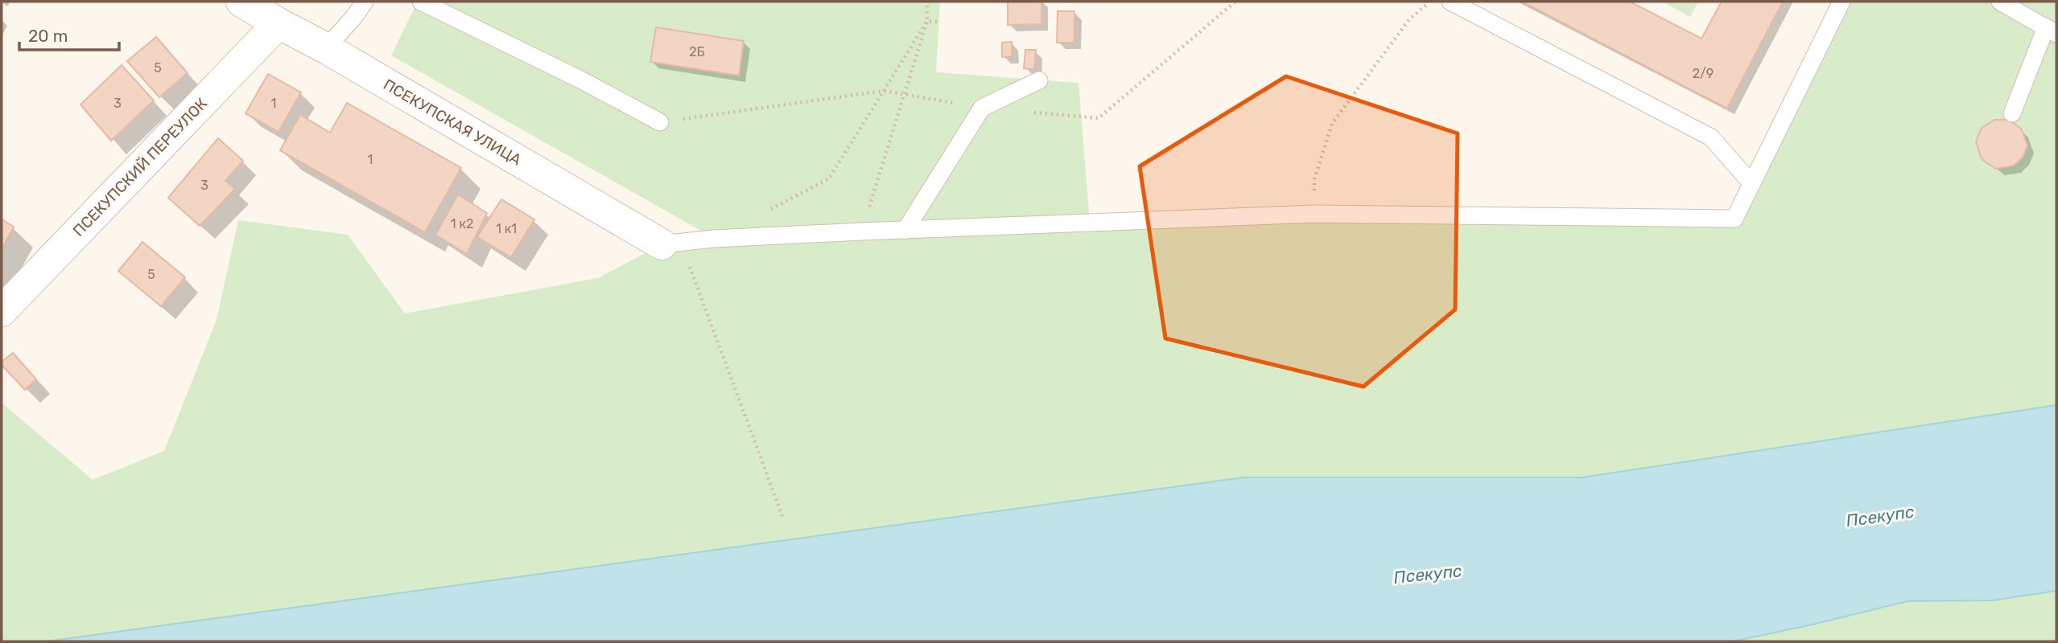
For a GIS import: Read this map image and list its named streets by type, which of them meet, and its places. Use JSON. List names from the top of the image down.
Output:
{
  "streets": {
    "street": ["ПСЕКУПСКАЯ УЛИЦА", "ПСЕКУПСКИЙ ПЕРЕУЛОК"]
  },
  "crossings": [
    ["ПСЕКУПСКАЯ УЛИЦА", "ПСЕКУПСКИЙ ПЕРЕУЛОК"]
  ],
  "water": ["Псекупс"],
  "house_numbers": [
    "2Б",
    "5",
    "2/9",
    "3",
    "1",
    "1",
    "3",
    "1 к2",
    "1 к1",
    "5"
  ],
  "scale_bar": "20 m"
}
